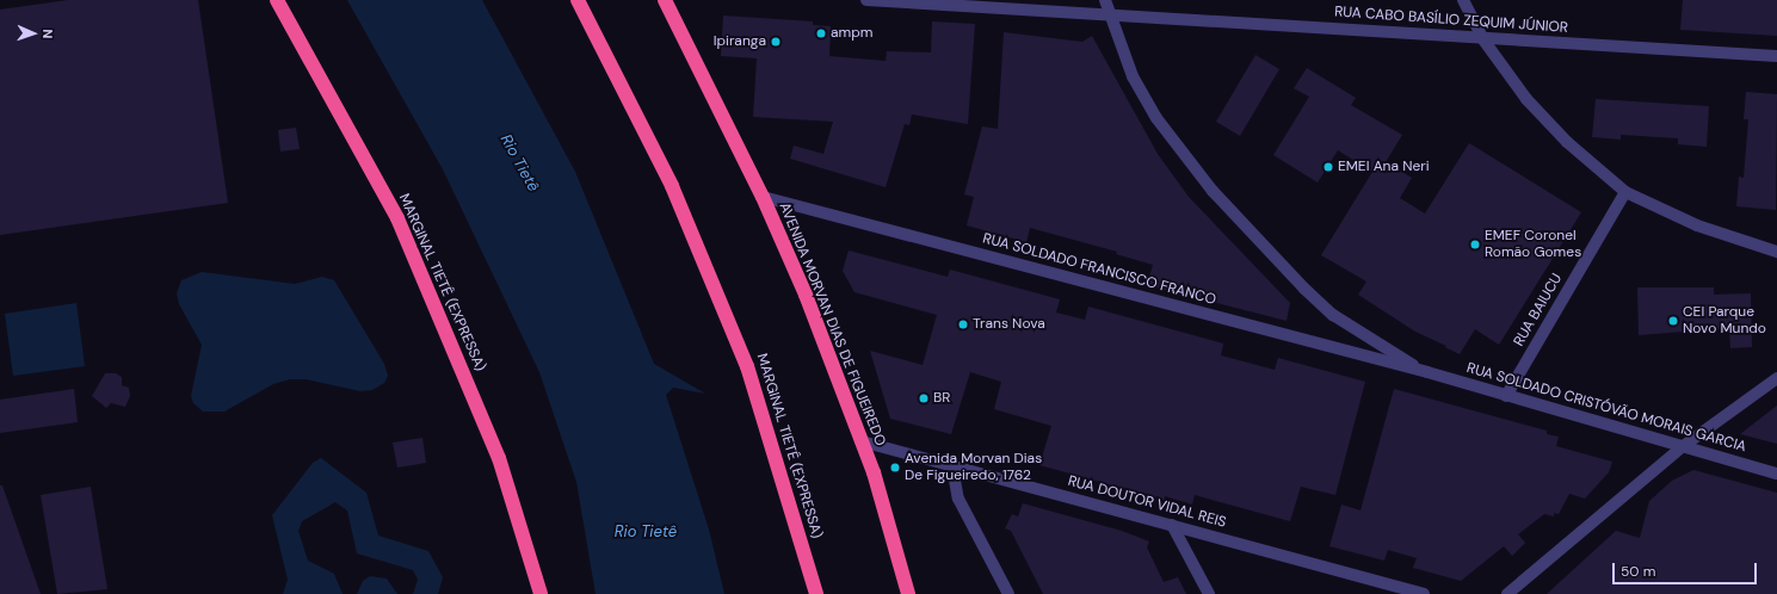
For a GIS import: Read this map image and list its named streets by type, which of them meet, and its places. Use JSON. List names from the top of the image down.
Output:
{
  "streets": {
    "highway": ["MARGINAL TIETÊ (EXPRESSA)", "AVENIDA MORVAN DIAS DE FIGUEIREDO"],
    "street": [
      "RUA CABO BASÍLIO ZEQUIM JÚNIOR",
      "RUA SOLDADO FRANCISCO FRANCO",
      "RUA BAIUCU",
      "RUA SOLDADO CRISTÓVÃO MORAIS GARCIA",
      "RUA DOUTOR VIDAL REIS"
    ]
  },
  "crossings": [
    ["RUA SOLDADO FRANCISCO FRANCO", "AVENIDA MORVAN DIAS DE FIGUEIREDO"],
    ["RUA SOLDADO FRANCISCO FRANCO", "RUA SOLDADO CRISTÓVÃO MORAIS GARCIA"],
    ["RUA BAIUCU", "RUA SOLDADO CRISTÓVÃO MORAIS GARCIA"],
    ["AVENIDA MORVAN DIAS DE FIGUEIREDO", "RUA DOUTOR VIDAL REIS"]
  ],
  "water": ["Rio Tietê"],
  "places": [
    "ampm",
    "Ipiranga",
    "EMEI Ana Neri",
    "EMEF Coronel Romão Gomes",
    "CEI Parque Novo Mundo",
    "Trans Nova",
    "BR",
    "Avenida Morvan Dias De Figueiredo, 1762"
  ],
  "scale_bar": "50 m",
  "north": "right"
}
